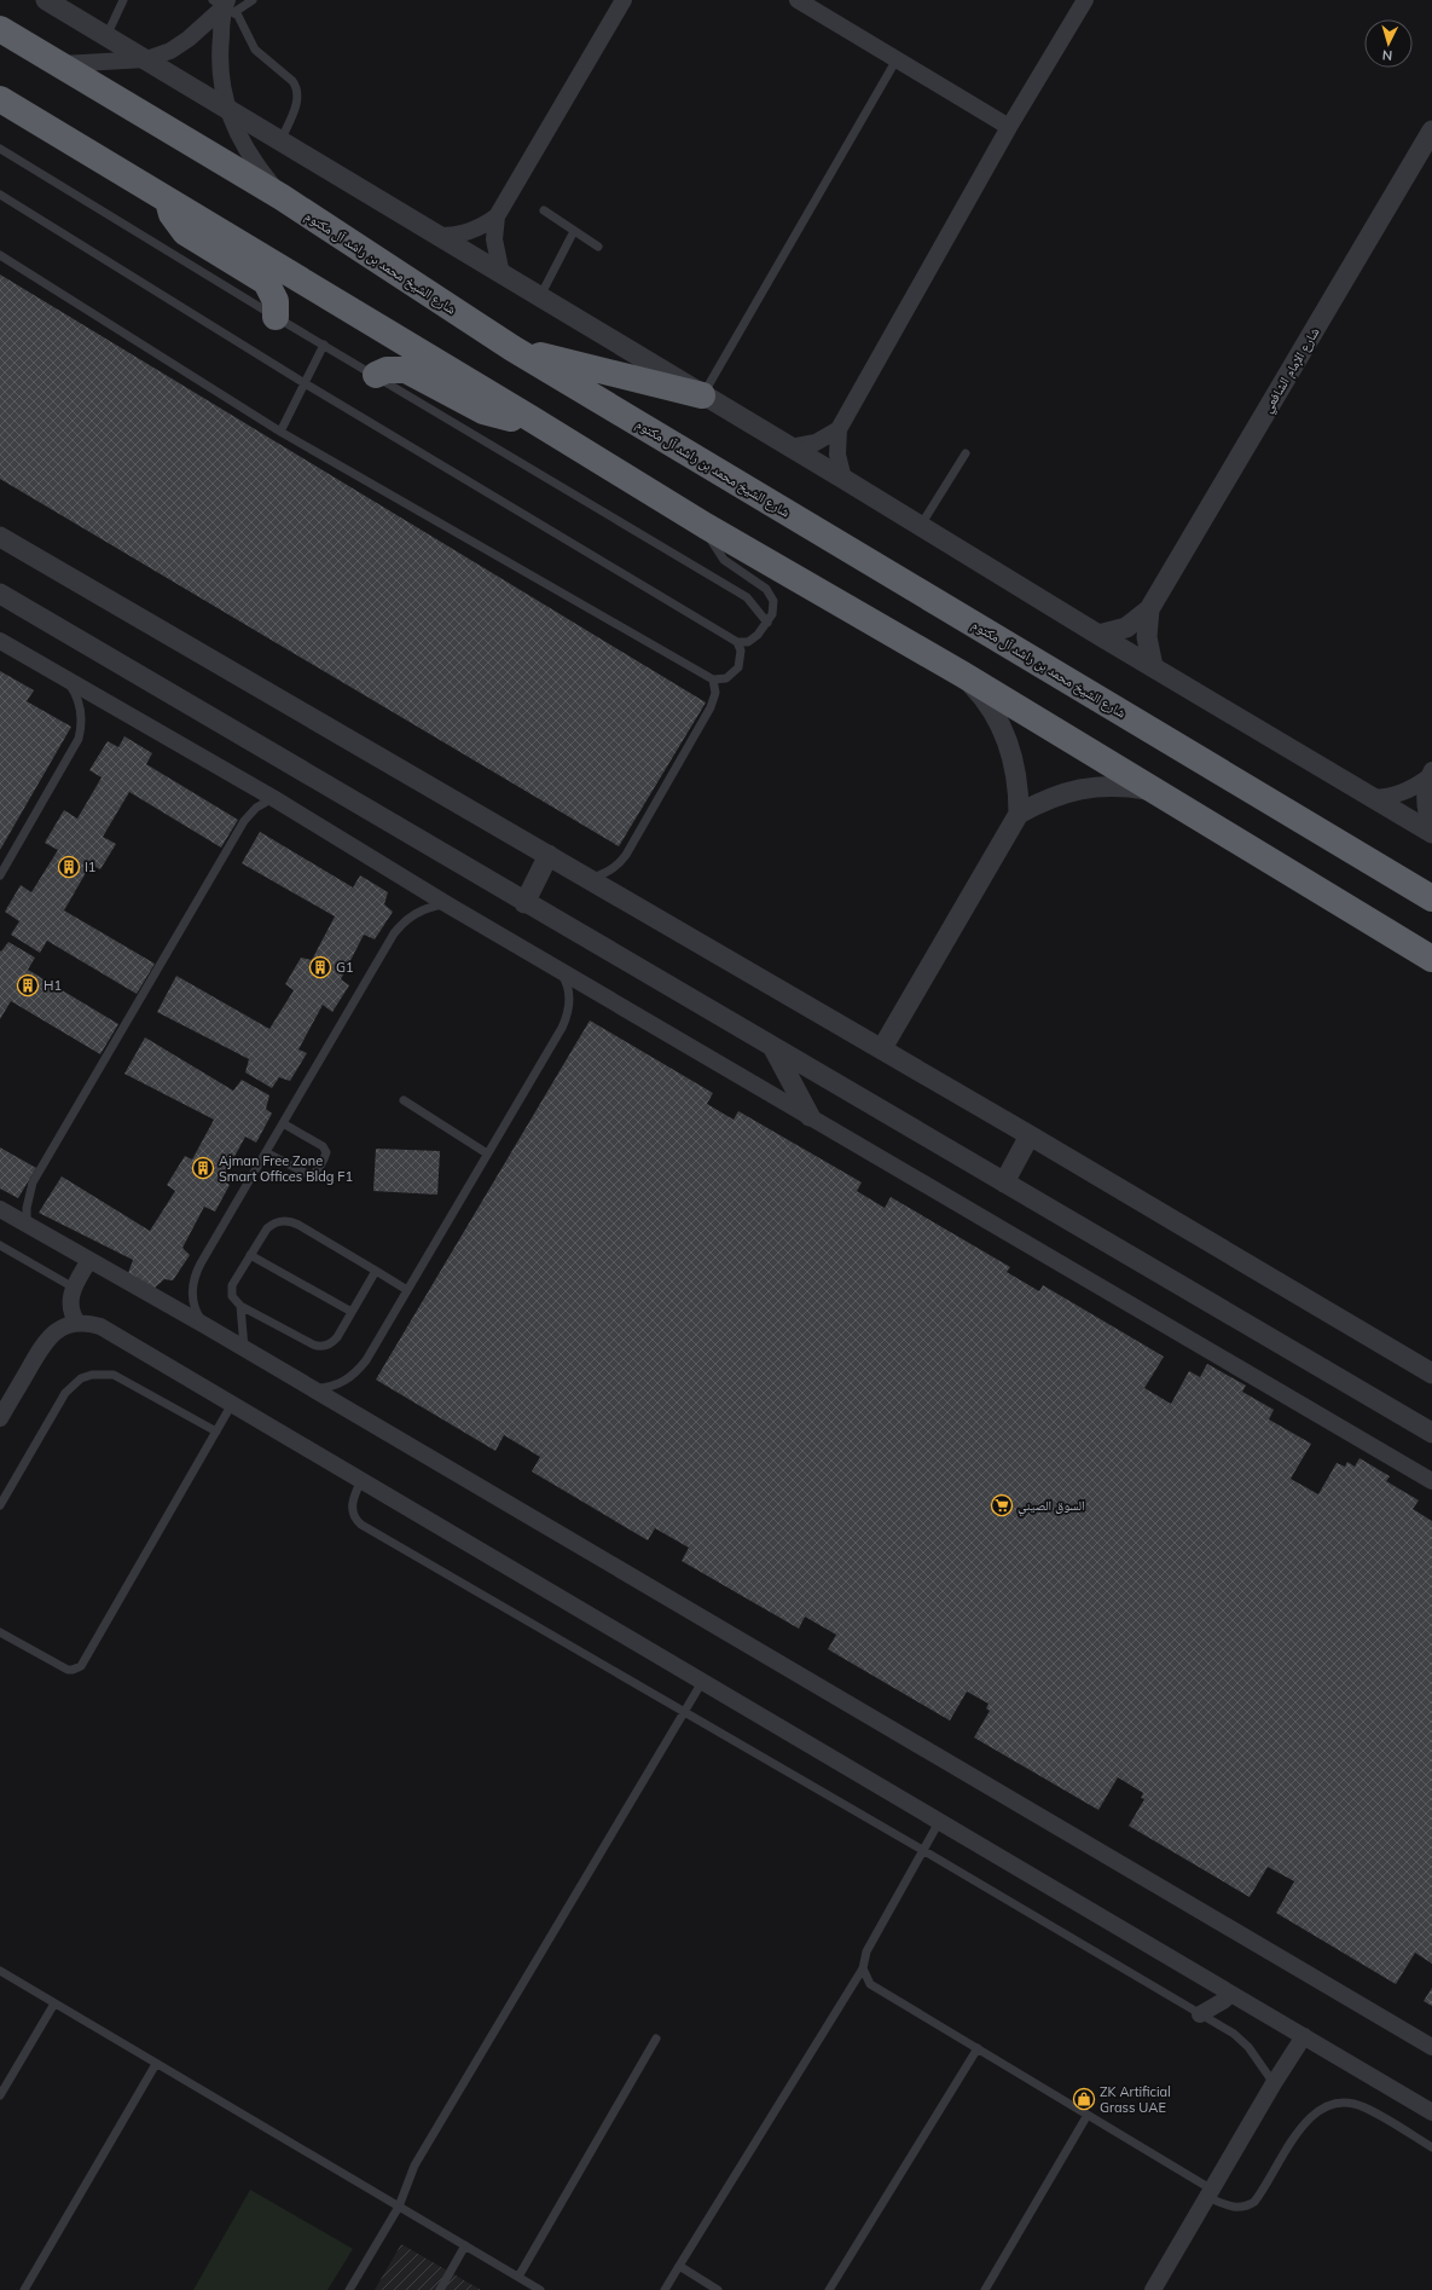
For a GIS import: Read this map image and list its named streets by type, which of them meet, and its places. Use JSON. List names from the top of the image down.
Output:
{
  "streets": {
    "highway": ["شارع الشيخ محمد بن راشد آل مكتوم"],
    "street": ["شارع الإمام الشافعي"]
  },
  "places": {
    "building": [
      "I1",
      "G1",
      "H1",
      "Ajman Free Zone Smart Offices Bldg F1"
    ],
    "supermarket": ["السوق الصيني"],
    "shop": ["ZK Artificial Grass UAE"]
  },
  "north": "bottom"
}
